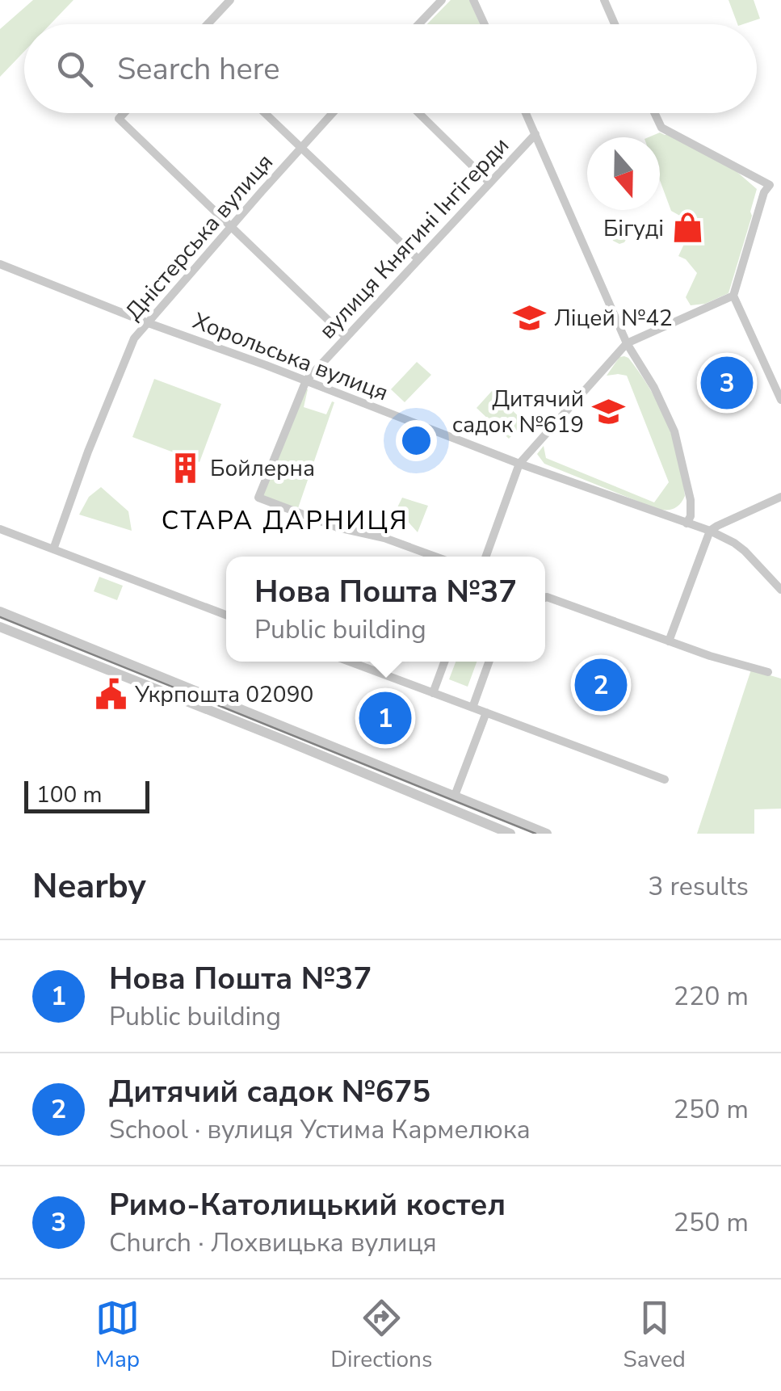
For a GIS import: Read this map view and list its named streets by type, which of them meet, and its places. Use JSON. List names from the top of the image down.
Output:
{
  "streets": {
    "street": ["Дністерська вулиця", "вулиця Княгині Інгігерди", "Хорольська вулиця"]
  },
  "crossings": [
    ["Дністерська вулиця", "Хорольська вулиця"],
    ["вулиця Княгині Інгігерди", "Хорольська вулиця"]
  ],
  "districts": ["СТАРА ДАРНИЦЯ"],
  "places": {
    "shop": ["Бігуді"],
    "school or university": ["Ліцей №42", "Дитячий садок №619"],
    "building": ["Бойлерна"],
    "public building": ["Укрпошта 02090"]
  },
  "scale_bar": "100 m",
  "north": "bottom",
  "page": {
    "search": "Search here",
    "pins": ["3", "2", "1"],
    "popup": ["Нова Пошта №37", "Public building"],
    "scale": "100 m",
    "heading": ["Nearby", "3 results"],
    "list": [
      {
        "mark": "1",
        "name": "Нова Пошта №37",
        "note": "Public building",
        "value": "220 m"
      },
      {
        "mark": "2",
        "name": "Дитячий садок №675",
        "note": "School · вулиця Устима Кармелюка",
        "value": "250 m"
      },
      {
        "mark": "3",
        "name": "Римо-Католицький костел",
        "note": "Church · Лохвицька вулиця",
        "value": "250 m"
      }
    ],
    "nav": ["Map", "Directions", "Saved"]
  }
}
